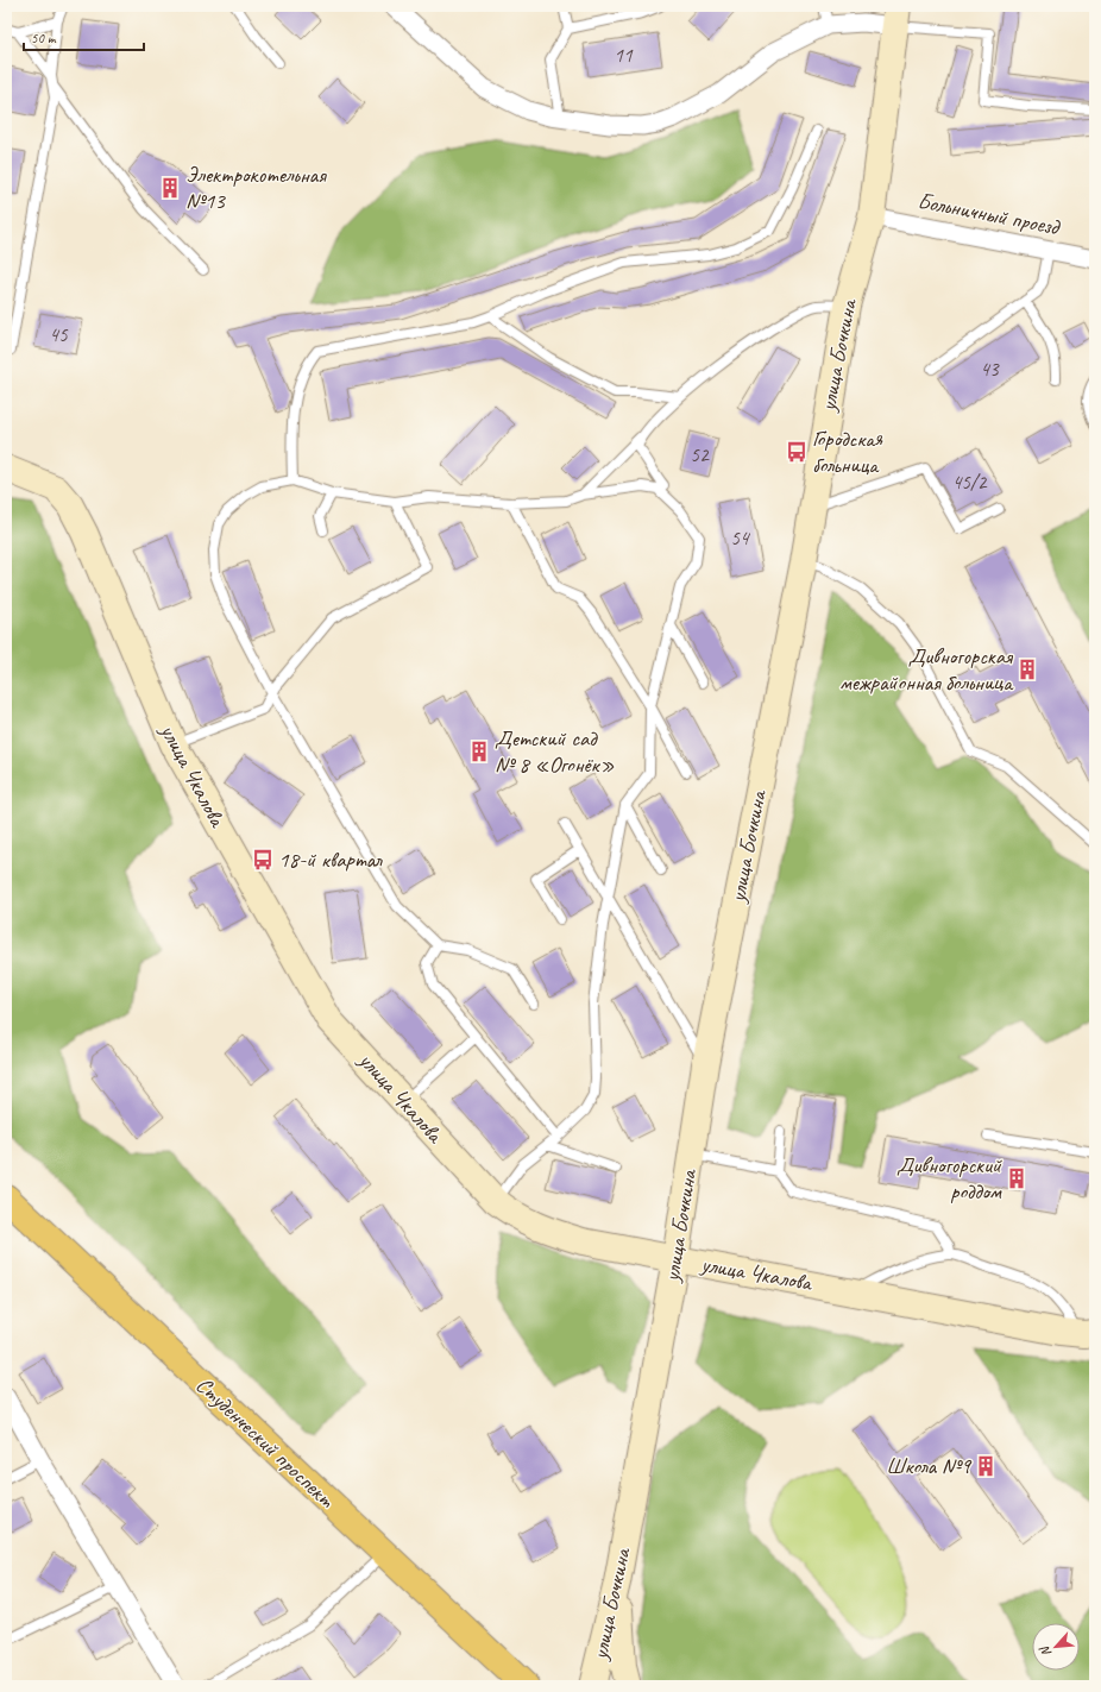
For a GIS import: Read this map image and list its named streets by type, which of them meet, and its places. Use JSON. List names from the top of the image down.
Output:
{
  "streets": {
    "highway": ["Студенческий проспект"],
    "main road": ["улица Бочкина", "улица Чкалова"],
    "street": ["Больничный проезд"]
  },
  "crossings": [
    ["Больничный проезд", "улица Бочкина"],
    ["улица Бочкина", "улица Чкалова"]
  ],
  "places": {
    "building": [
      "Электрокотельная №13",
      "Дивногорская межрайонная больница",
      "Детский сад № 8 «Огонёк»",
      "Дивногорский роддом",
      "Школа №9"
    ],
    "bus stop": ["Городская больница", "18-й квартал"]
  },
  "house_numbers": [
    "11",
    "45",
    "43",
    "52",
    "45/2",
    "54"
  ],
  "scale_bar": "50 m",
  "north": "bottom left"
}
